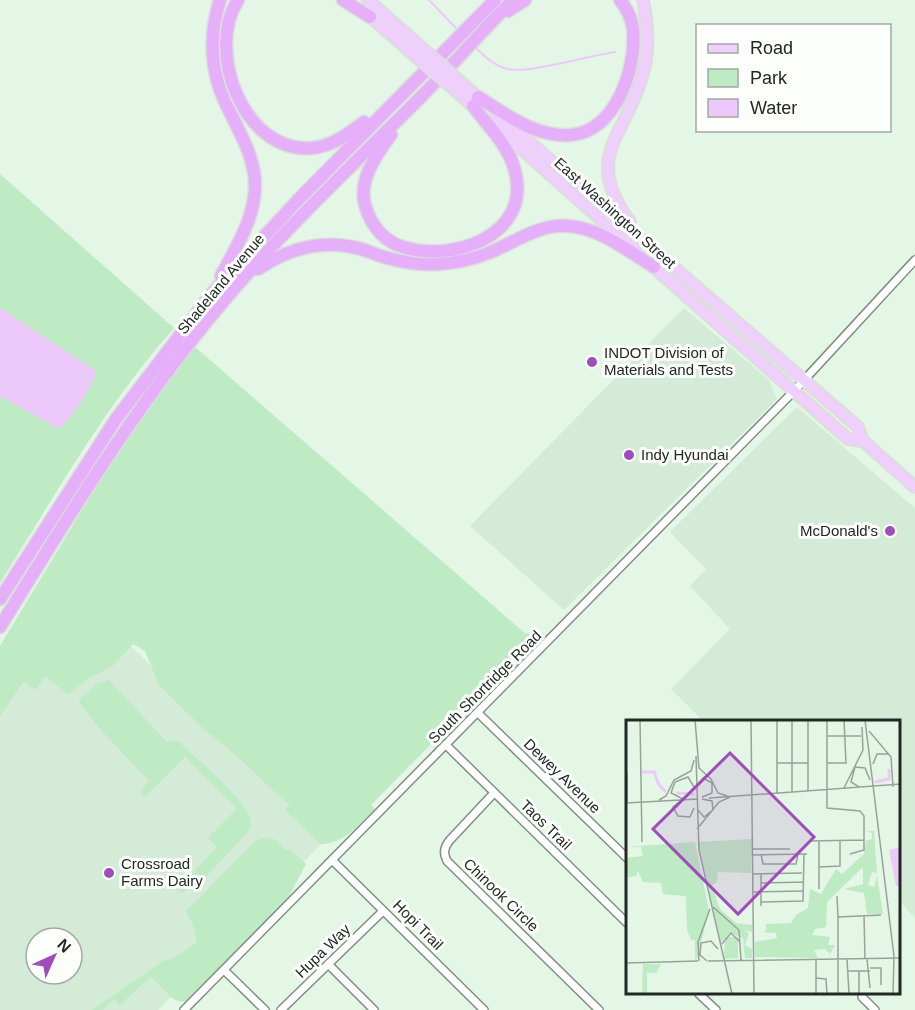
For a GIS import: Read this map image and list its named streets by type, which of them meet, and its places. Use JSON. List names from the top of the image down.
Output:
{
  "streets": {
    "highway": ["Shadeland Avenue"],
    "main road": ["East Washington Street"],
    "street": [
      "South Shortridge Road",
      "Dewey Avenue",
      "Taos Trail",
      "Chinook Circle",
      "Hopi Trail",
      "Hupa Way"
    ]
  },
  "crossings": [
    ["East Washington Street", "South Shortridge Road"],
    ["South Shortridge Road", "Dewey Avenue"],
    ["South Shortridge Road", "Taos Trail"],
    ["South Shortridge Road", "Hopi Trail"],
    ["Taos Trail", "Chinook Circle"],
    ["Hopi Trail", "Hupa Way"]
  ],
  "places": [
    "INDOT Division of Materials and Tests",
    "Indy Hyundai",
    "McDonald's",
    "Crossroad Farms Dairy"
  ],
  "legend": ["Road", "Park", "Water"],
  "north": "top right"
}
